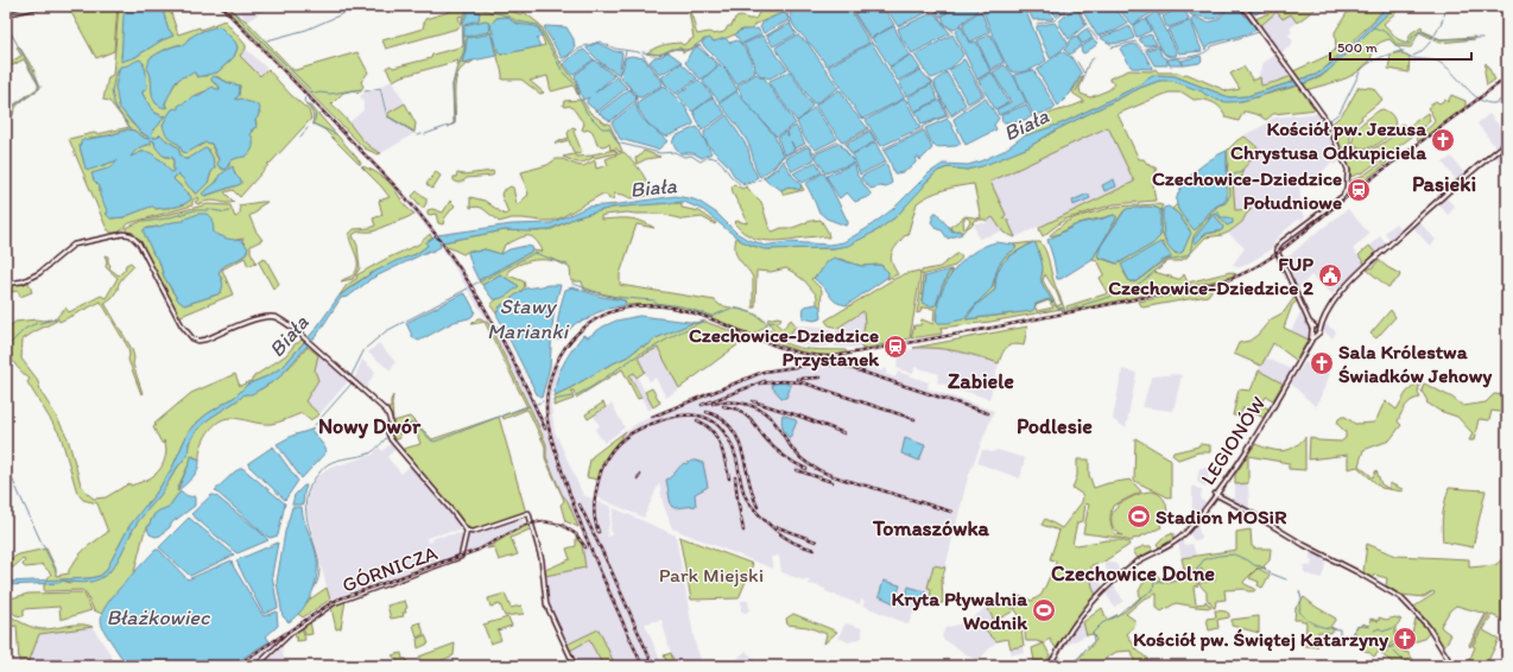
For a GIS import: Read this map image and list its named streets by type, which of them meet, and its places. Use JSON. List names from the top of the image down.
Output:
{
  "streets": {
    "street": ["LEGIONÓW", "GÓRNICZA"]
  },
  "districts": [
    "Pasieki",
    "Zabiele",
    "Nowy Dwór",
    "Podlesie",
    "Tomaszówka",
    "Czechowice Dolne"
  ],
  "water": ["Biała", "Stawy Marianki", "Błażkowiec"],
  "parks": ["Park Miejski"],
  "places": {
    "church": ["Kościół pw. Jezusa Chrystusa Odkupiciela", "Sala Królestwa Świadków Jehowy", "Kościół pw. Świętej Katarzyny"],
    "station": ["Czechowice-Dziedzice Południowe", "Czechowice-Dziedzice Przystanek"],
    "public building": ["FUP Czechowice-Dziedzice 2"],
    "sports": ["Stadion MOSiR", "Kryta Pływalnia Wodnik"]
  },
  "scale_bar": "500 m"
}
